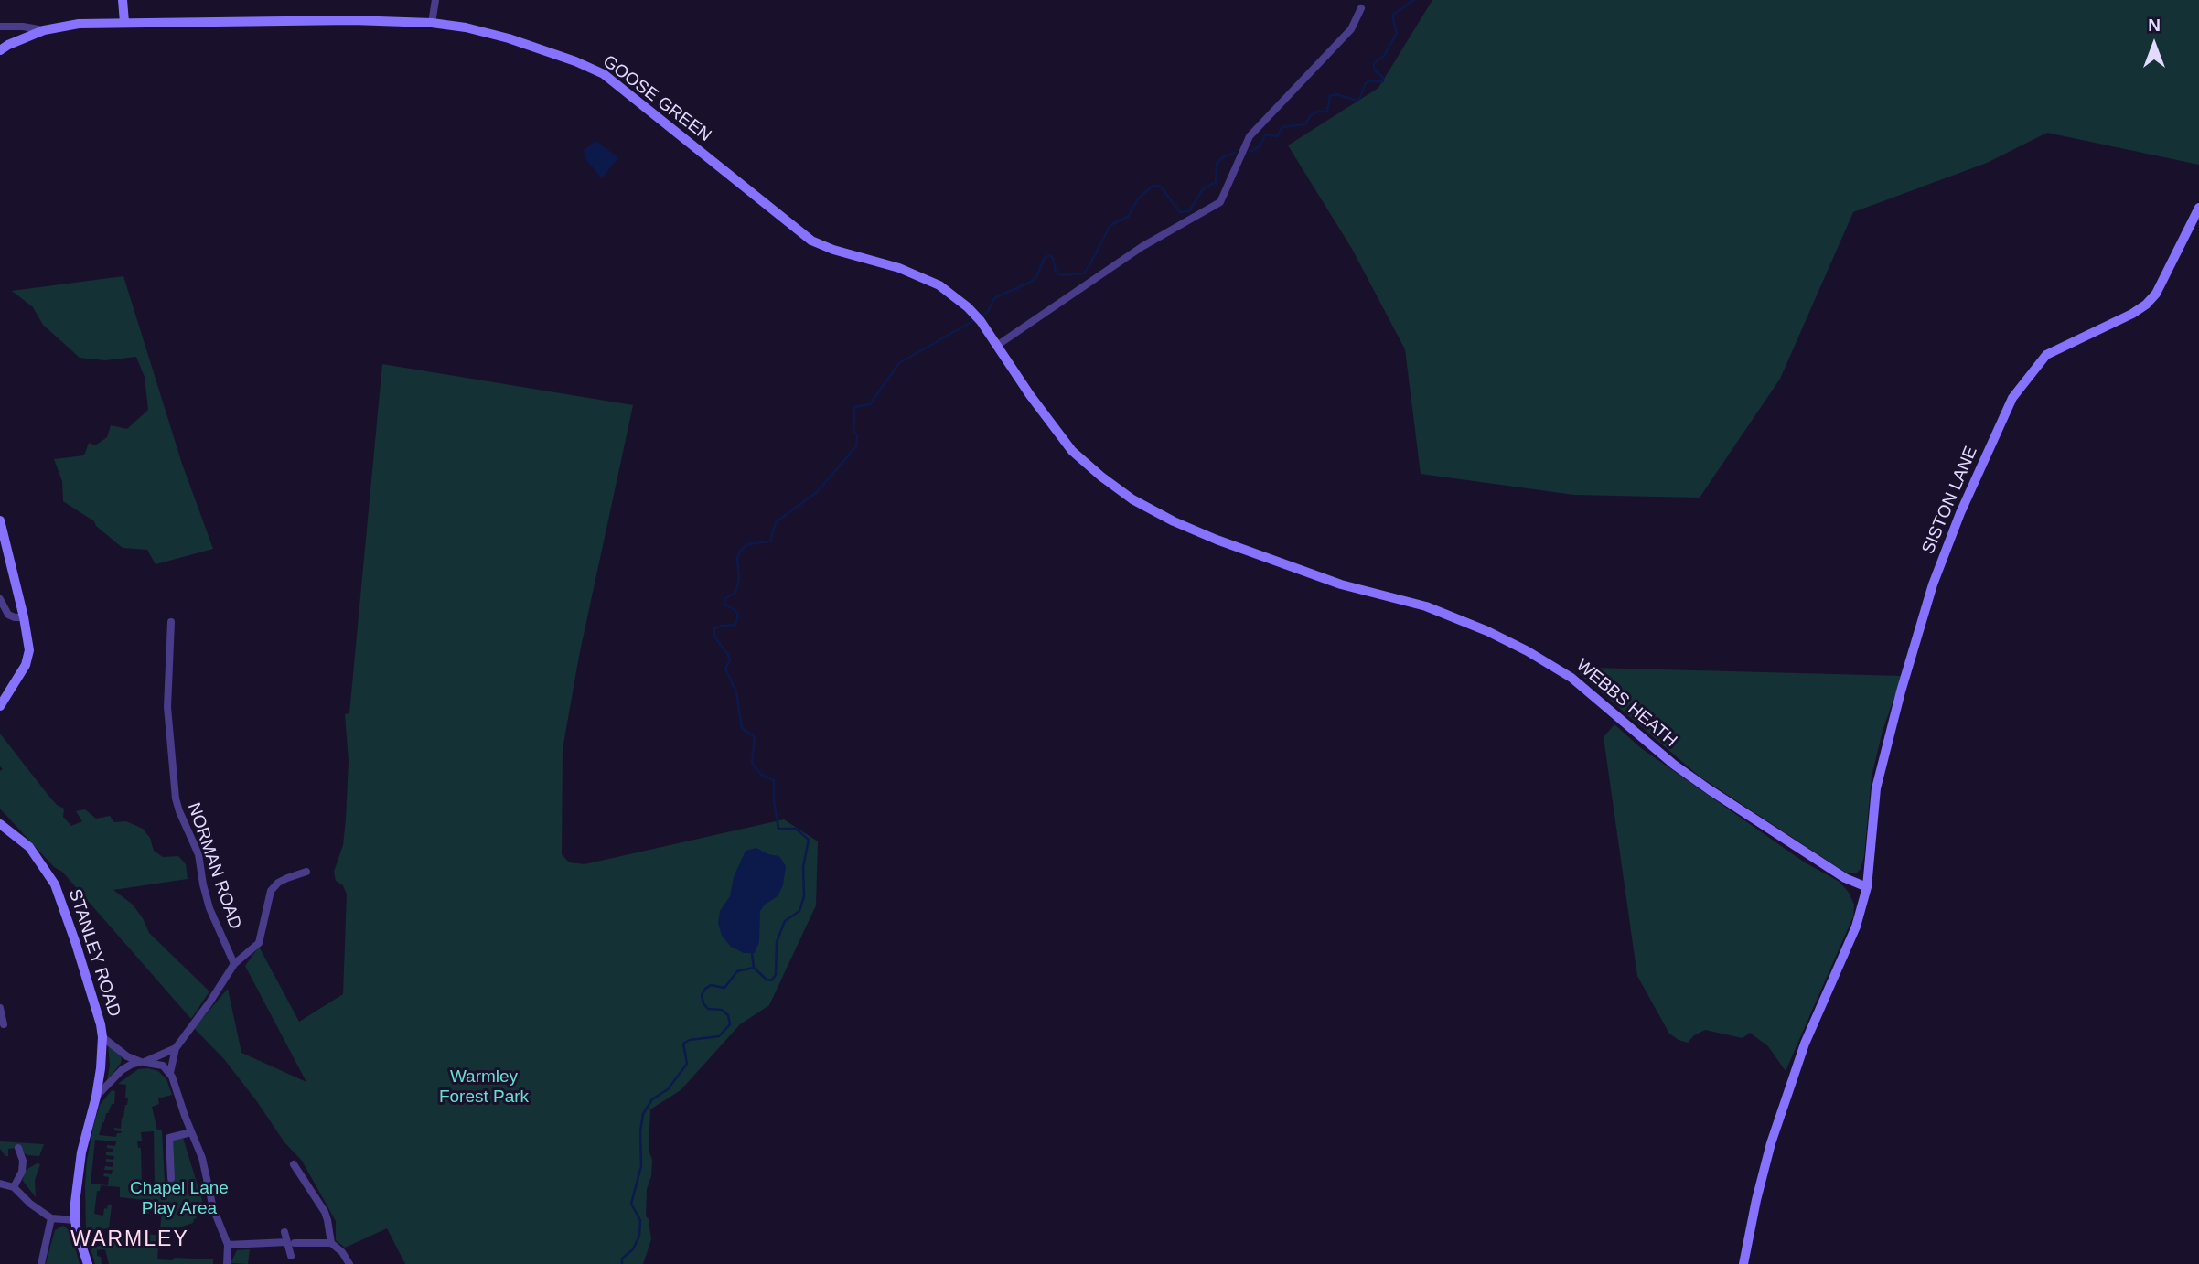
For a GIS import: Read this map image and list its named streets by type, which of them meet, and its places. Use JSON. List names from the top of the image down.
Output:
{
  "streets": {
    "street": [
      "GOOSE GREEN",
      "SISTON LANE",
      "WEBBS HEATH",
      "NORMAN ROAD",
      "STANLEY ROAD"
    ]
  },
  "crossings": [
    ["GOOSE GREEN", "WEBBS HEATH"],
    ["SISTON LANE", "WEBBS HEATH"]
  ],
  "districts": ["WARMLEY"],
  "parks": ["Warmley Forest Park", "Chapel Lane Play Area"],
  "north": "top"
}
